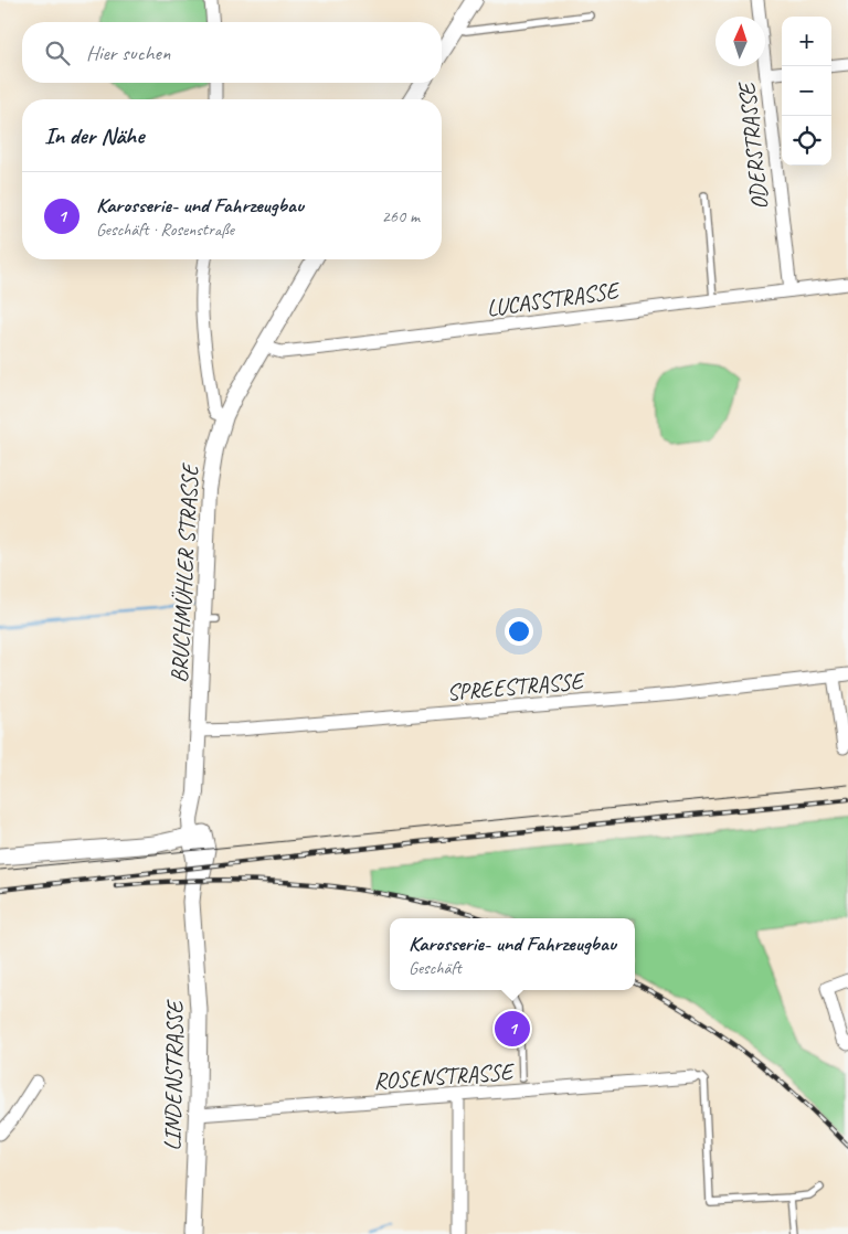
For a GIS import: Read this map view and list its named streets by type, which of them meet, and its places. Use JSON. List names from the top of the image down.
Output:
{
  "streets": {
    "main road": ["LINDENSTRASSE"],
    "street": [
      "ODERSTRASSE",
      "LUCASSTRASSE",
      "BRUCHMÜHLER STRASSE",
      "SPREESTRASSE",
      "ROSENSTRASSE"
    ]
  },
  "crossings": [
    ["ODERSTRASSE", "LUCASSTRASSE"],
    ["LUCASSTRASSE", "BRUCHMÜHLER STRASSE"],
    ["BRUCHMÜHLER STRASSE", "SPREESTRASSE"],
    ["BRUCHMÜHLER STRASSE", "LINDENSTRASSE"],
    ["LINDENSTRASSE", "ROSENSTRASSE"]
  ],
  "north": "top",
  "page": {
    "map_buttons": ["+", "−"],
    "search": "Hier suchen",
    "heading": "In der Nähe",
    "list": [
      {
        "mark": "1",
        "name": "Karosserie- und Fahrzeugbau",
        "note": "Geschäft · Rosenstraße",
        "value": "260 m"
      }
    ],
    "popup": ["Karosserie- und Fahrzeugbau", "Geschäft"],
    "pins": "1"
  }
}
